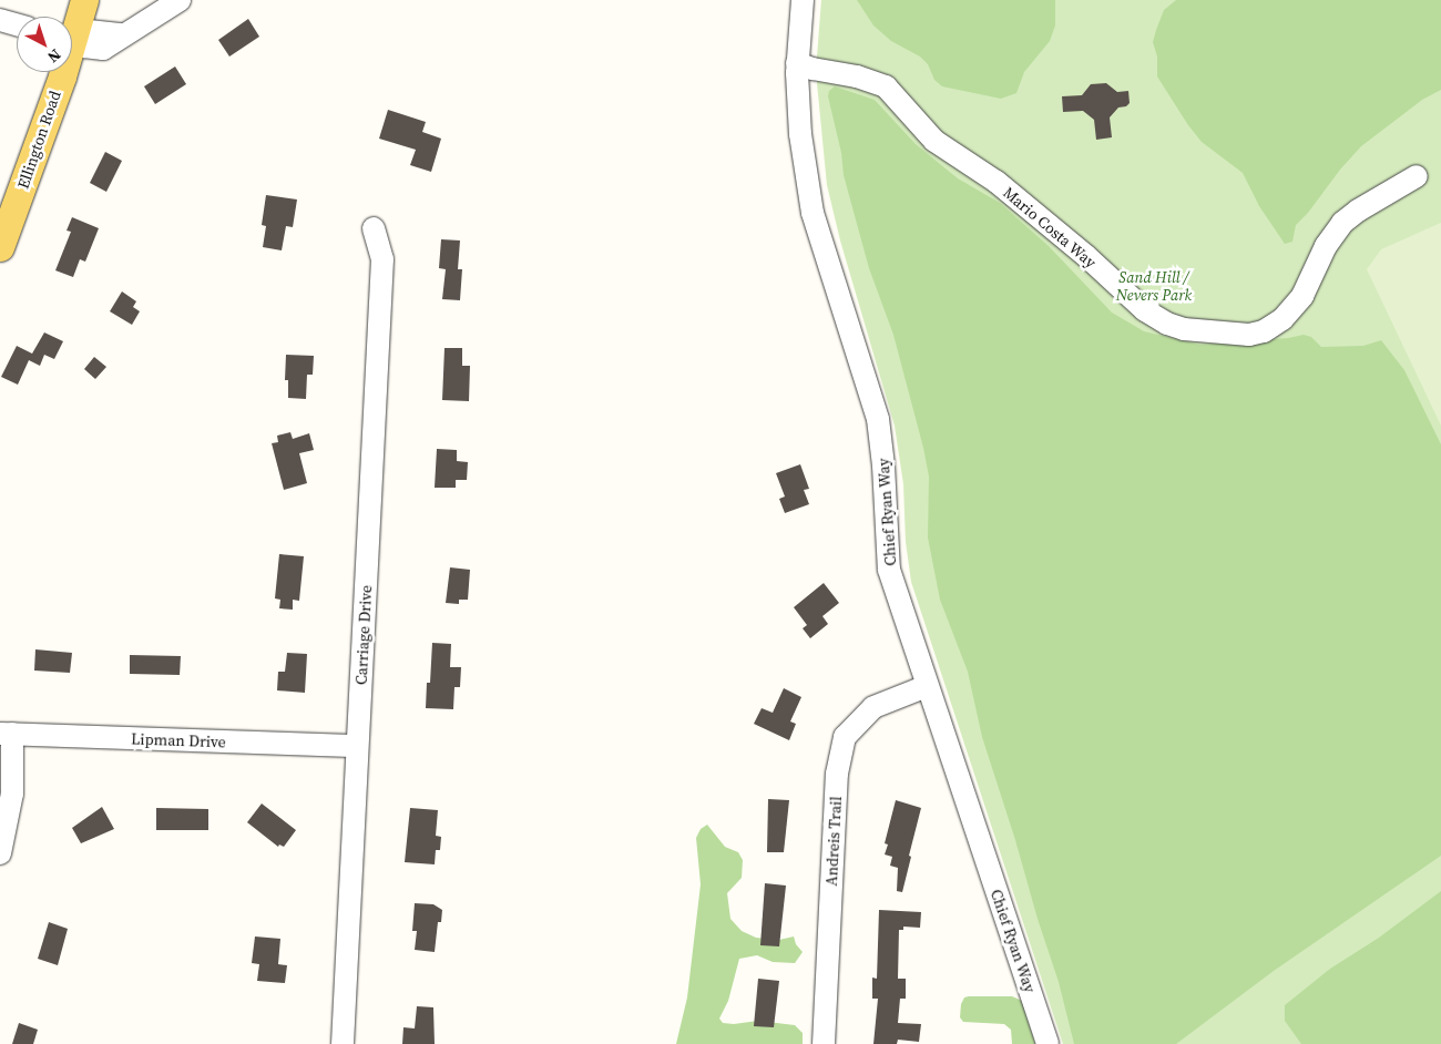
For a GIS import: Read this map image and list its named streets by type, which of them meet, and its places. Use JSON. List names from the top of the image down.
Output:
{
  "streets": {
    "main road": ["Ellington Road"],
    "street": [
      "Mario Costa Way",
      "Chief Ryan Way",
      "Carriage Drive",
      "Lipman Drive",
      "Andreis Trail"
    ]
  },
  "crossings": [
    ["Mario Costa Way", "Chief Ryan Way"],
    ["Chief Ryan Way", "Andreis Trail"],
    ["Carriage Drive", "Lipman Drive"]
  ],
  "parks": ["Sand Hill / Nevers Park"],
  "north": "bottom right"
}
